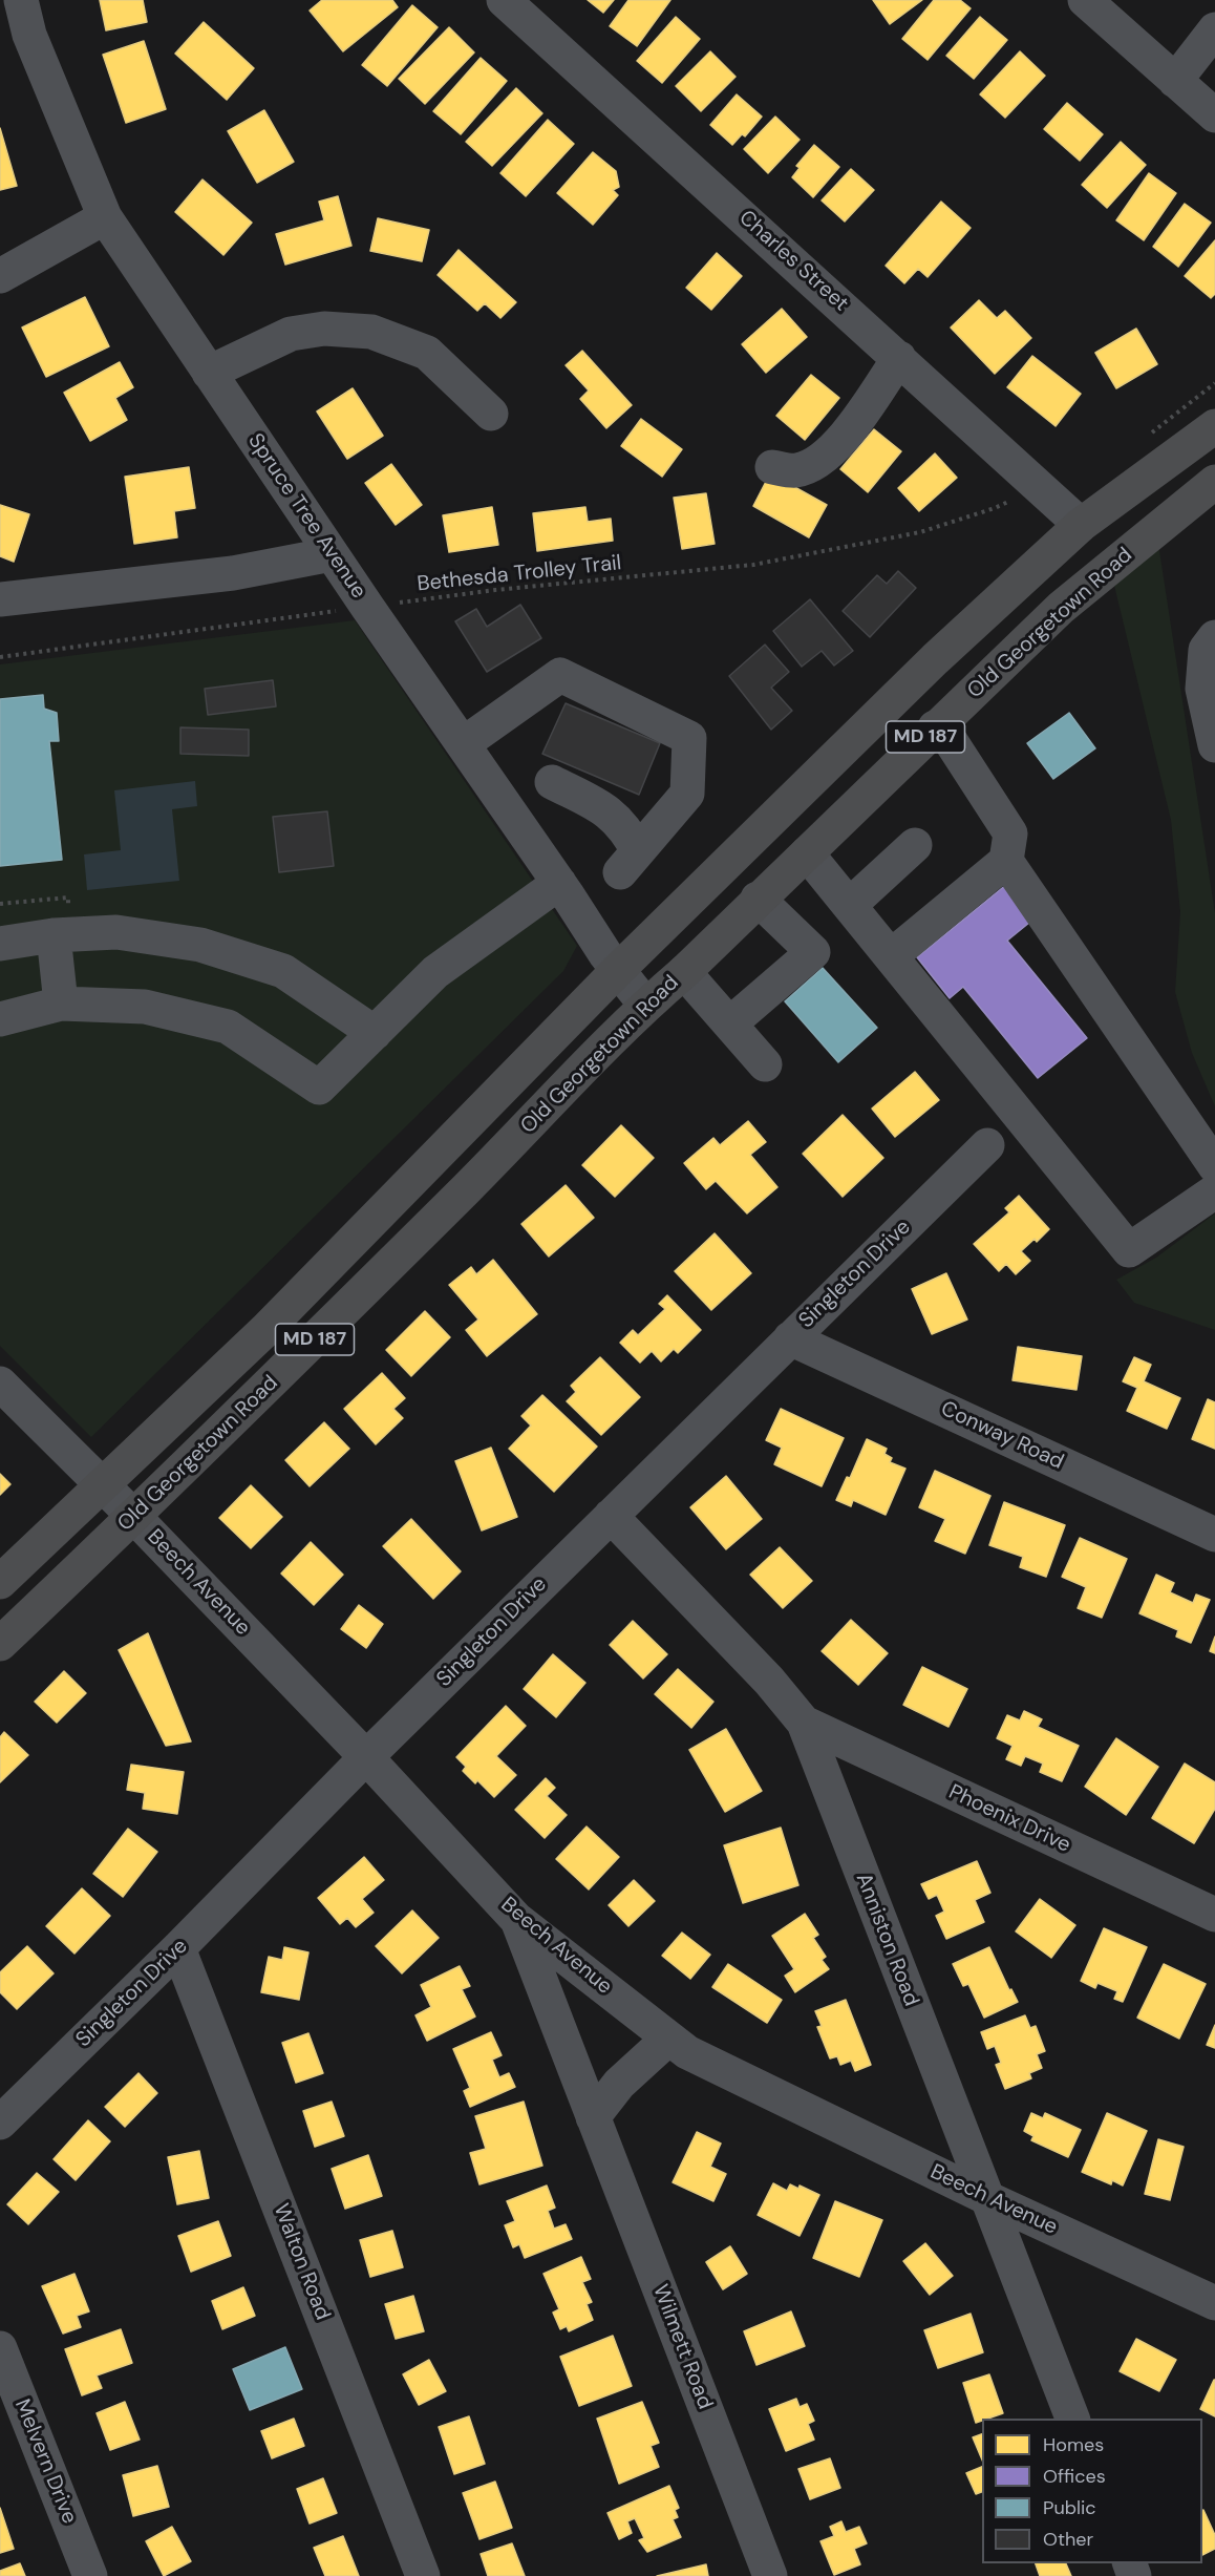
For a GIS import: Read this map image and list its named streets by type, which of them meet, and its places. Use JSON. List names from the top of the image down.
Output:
{
  "streets": {
    "main road": ["Old Georgetown Road", "MD 187"],
    "street": [
      "Charles Street",
      "Spruce Tree Avenue",
      "Singleton Drive",
      "Conway Road",
      "Beech Avenue",
      "Phoenix Drive",
      "Anniston Road",
      "Walton Road",
      "Wilmett Road",
      "Melvern Drive"
    ],
    "path": ["Bethesda Trolley Trail"]
  },
  "crossings": [
    ["Charles Street", "Old Georgetown Road"],
    ["Spruce Tree Avenue", "Bethesda Trolley Trail"],
    ["Spruce Tree Avenue", "Old Georgetown Road"],
    ["Old Georgetown Road", "Beech Avenue"],
    ["Singleton Drive", "Conway Road"],
    ["Singleton Drive", "Beech Avenue"],
    ["Singleton Drive", "Anniston Road"],
    ["Singleton Drive", "Walton Road"],
    ["Beech Avenue", "Anniston Road"],
    ["Beech Avenue", "Wilmett Road"],
    ["Phoenix Drive", "Anniston Road"]
  ],
  "legend": [
    "Homes",
    "Offices",
    "Public",
    "Other"
  ]
}
